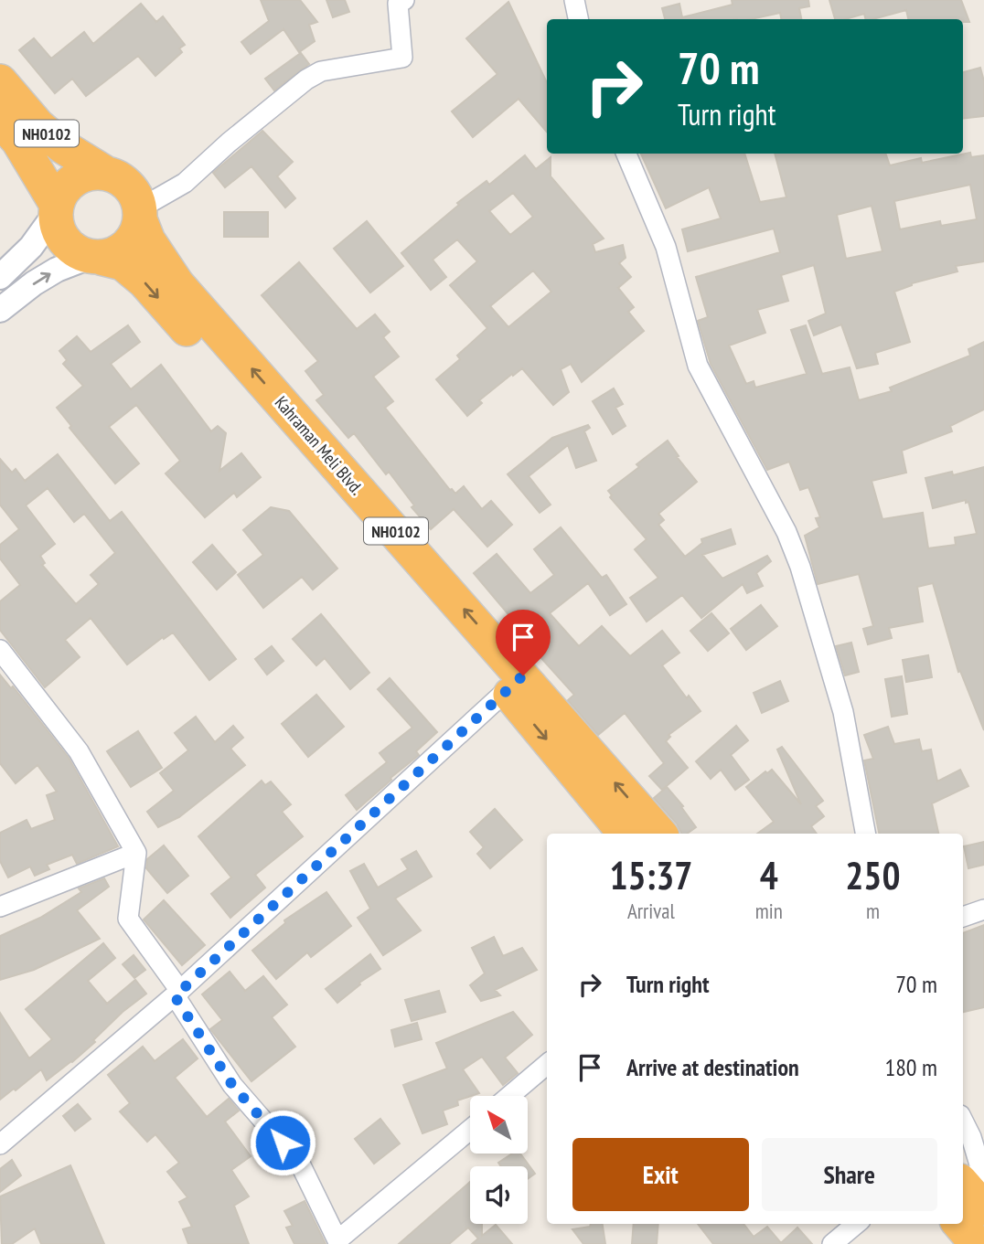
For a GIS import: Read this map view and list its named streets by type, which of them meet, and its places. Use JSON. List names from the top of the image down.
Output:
{
  "streets": {
    "highway": ["NH0102", "Kahraman Meli Blvd."]
  },
  "crossings": [
    ["NH0102", "Kahraman Meli Blvd."]
  ],
  "north": "top left",
  "page": {
    "turn": ["70 m", "Turn right"],
    "eta": [
      "15:37",
      "Arrival",
      "4",
      "min",
      "250",
      "m"
    ],
    "list": [
      {
        "name": "Turn right",
        "value": "70 m"
      },
      {
        "name": "Arrive at destination",
        "value": "180 m"
      }
    ],
    "buttons": ["Exit", "Share"]
  }
}
